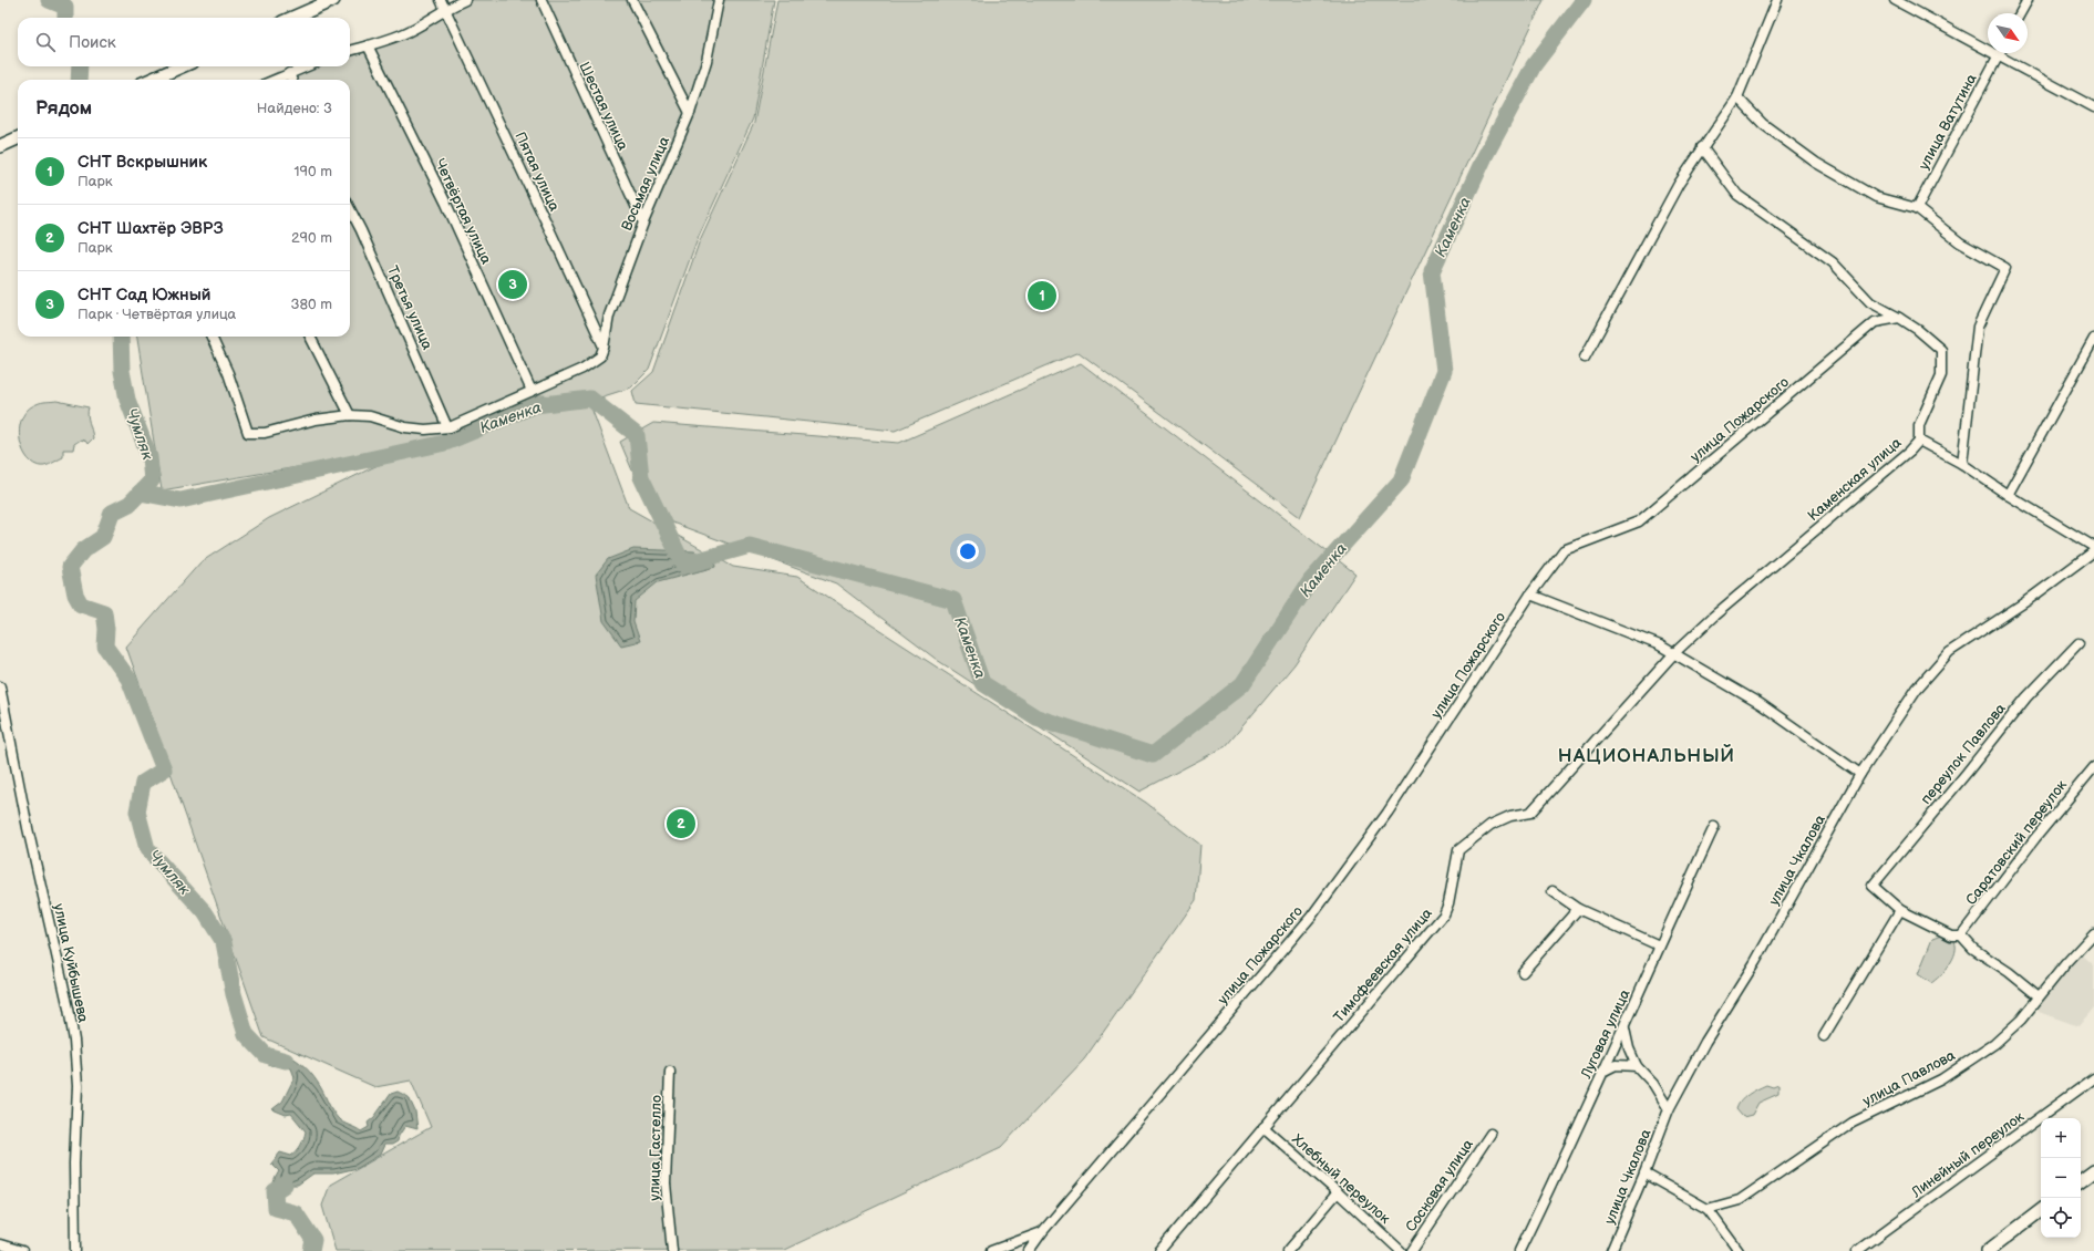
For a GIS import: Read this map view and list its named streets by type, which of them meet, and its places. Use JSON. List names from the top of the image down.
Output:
{
  "streets": {
    "street": [
      "Шестая улица",
      "улица Ватутина",
      "Пятая улица",
      "Восьмая улица",
      "Четвёртая улица",
      "Третья улица",
      "улица Пожарского",
      "Каменская улица",
      "переулок Павлова",
      "Саратовский переулок",
      "улица Чкалова",
      "улица Куйбышева",
      "Тимофеевская улица",
      "Луговая улица",
      "улица Павлова",
      "улица Гастелло",
      "Линейный переулок",
      "Хлебный переулок",
      "Сосновая улица"
    ]
  },
  "crossings": [
    ["Шестая улица", "Восьмая улица"],
    ["Пятая улица", "Восьмая улица"],
    ["Восьмая улица", "Четвёртая улица"],
    ["Восьмая улица", "Третья улица"],
    ["Каменская улица", "Тимофеевская улица"],
    ["Тимофеевская улица", "Хлебный переулок"]
  ],
  "districts": ["НАЦИОНАЛЬНЫЙ"],
  "water": ["Каменка", "Чумляк"],
  "north": "bottom right",
  "page": {
    "search": "Поиск",
    "heading": ["Рядом", "Найдено: 3"],
    "list": [
      {
        "mark": "1",
        "name": "СНТ Вскрышник",
        "note": "Парк",
        "value": "190 m"
      },
      {
        "mark": "2",
        "name": "СНТ Шахтёр ЭВРЗ",
        "note": "Парк",
        "value": "290 m"
      },
      {
        "mark": "3",
        "name": "СНТ Сад Южный",
        "note": "Парк · Четвёртая улица",
        "value": "380 m"
      }
    ],
    "pins": ["3", "1", "2"],
    "map_buttons": ["+", "−"]
  }
}
